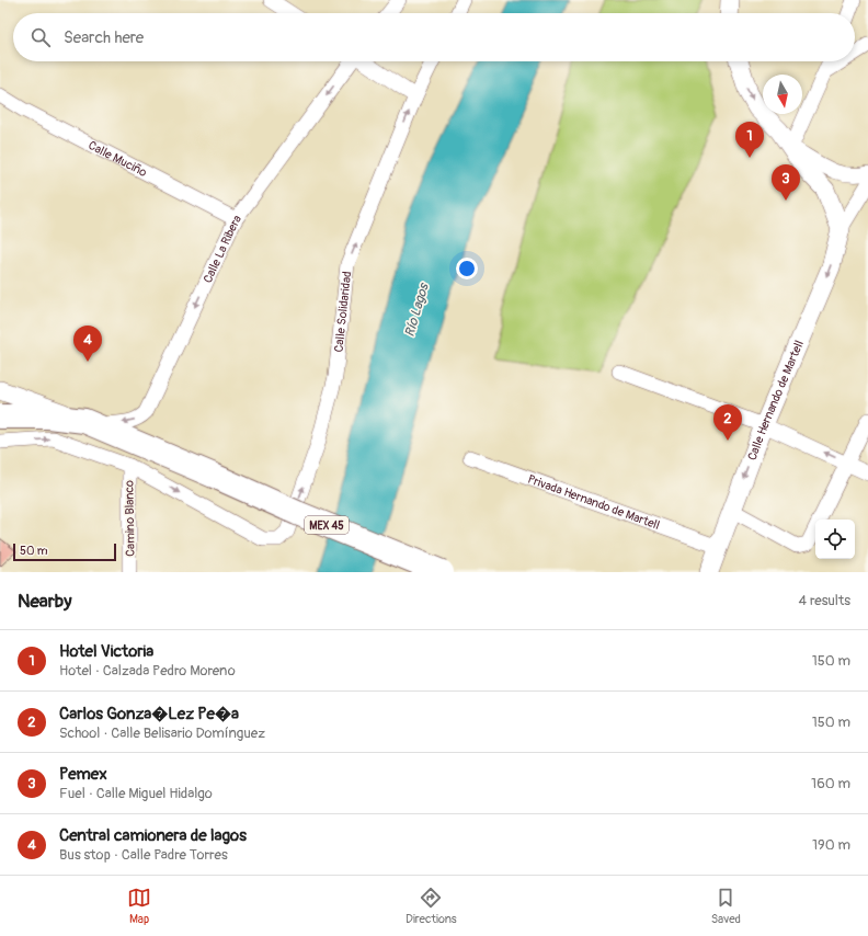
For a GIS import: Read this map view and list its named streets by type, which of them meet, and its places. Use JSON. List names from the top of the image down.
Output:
{
  "streets": {
    "highway": ["MEX 45"],
    "street": [
      "Calle Muciño",
      "Calle La Ribera",
      "Calle Solidaridad",
      "Calle Hernando de Martell",
      "Privada Hernando de Martell",
      "Camino Blanco"
    ]
  },
  "crossings": [
    ["Calle Muciño", "Calle La Ribera"],
    ["Calle La Ribera", "MEX 45"],
    ["Calle Solidaridad", "Camino Blanco"],
    ["Calle Hernando de Martell", "Privada Hernando de Martell"]
  ],
  "one_way": ["Calle La Ribera", "Calle Hernando de Martell"],
  "water": ["Río Lagos"],
  "scale_bar": "50 m",
  "north": "bottom",
  "page": {
    "search": "Search here",
    "pins": [
      "1",
      "3",
      "4",
      "2"
    ],
    "scale": "50 m",
    "heading": ["Nearby", "4 results"],
    "list": [
      {
        "mark": "1",
        "name": "Hotel Victoria",
        "note": "Hotel · Calzada Pedro Moreno",
        "value": "150 m"
      },
      {
        "mark": "2",
        "name": "Carlos Gonza�Lez Pe�a",
        "note": "School · Calle Belisario Domínguez",
        "value": "150 m"
      },
      {
        "mark": "3",
        "name": "Pemex",
        "note": "Fuel · Calle Miguel Hidalgo",
        "value": "160 m"
      },
      {
        "mark": "4",
        "name": "Central camionera de lagos",
        "note": "Bus stop · Calle Padre Torres",
        "value": "190 m"
      }
    ],
    "nav": ["Map", "Directions", "Saved"]
  }
}
